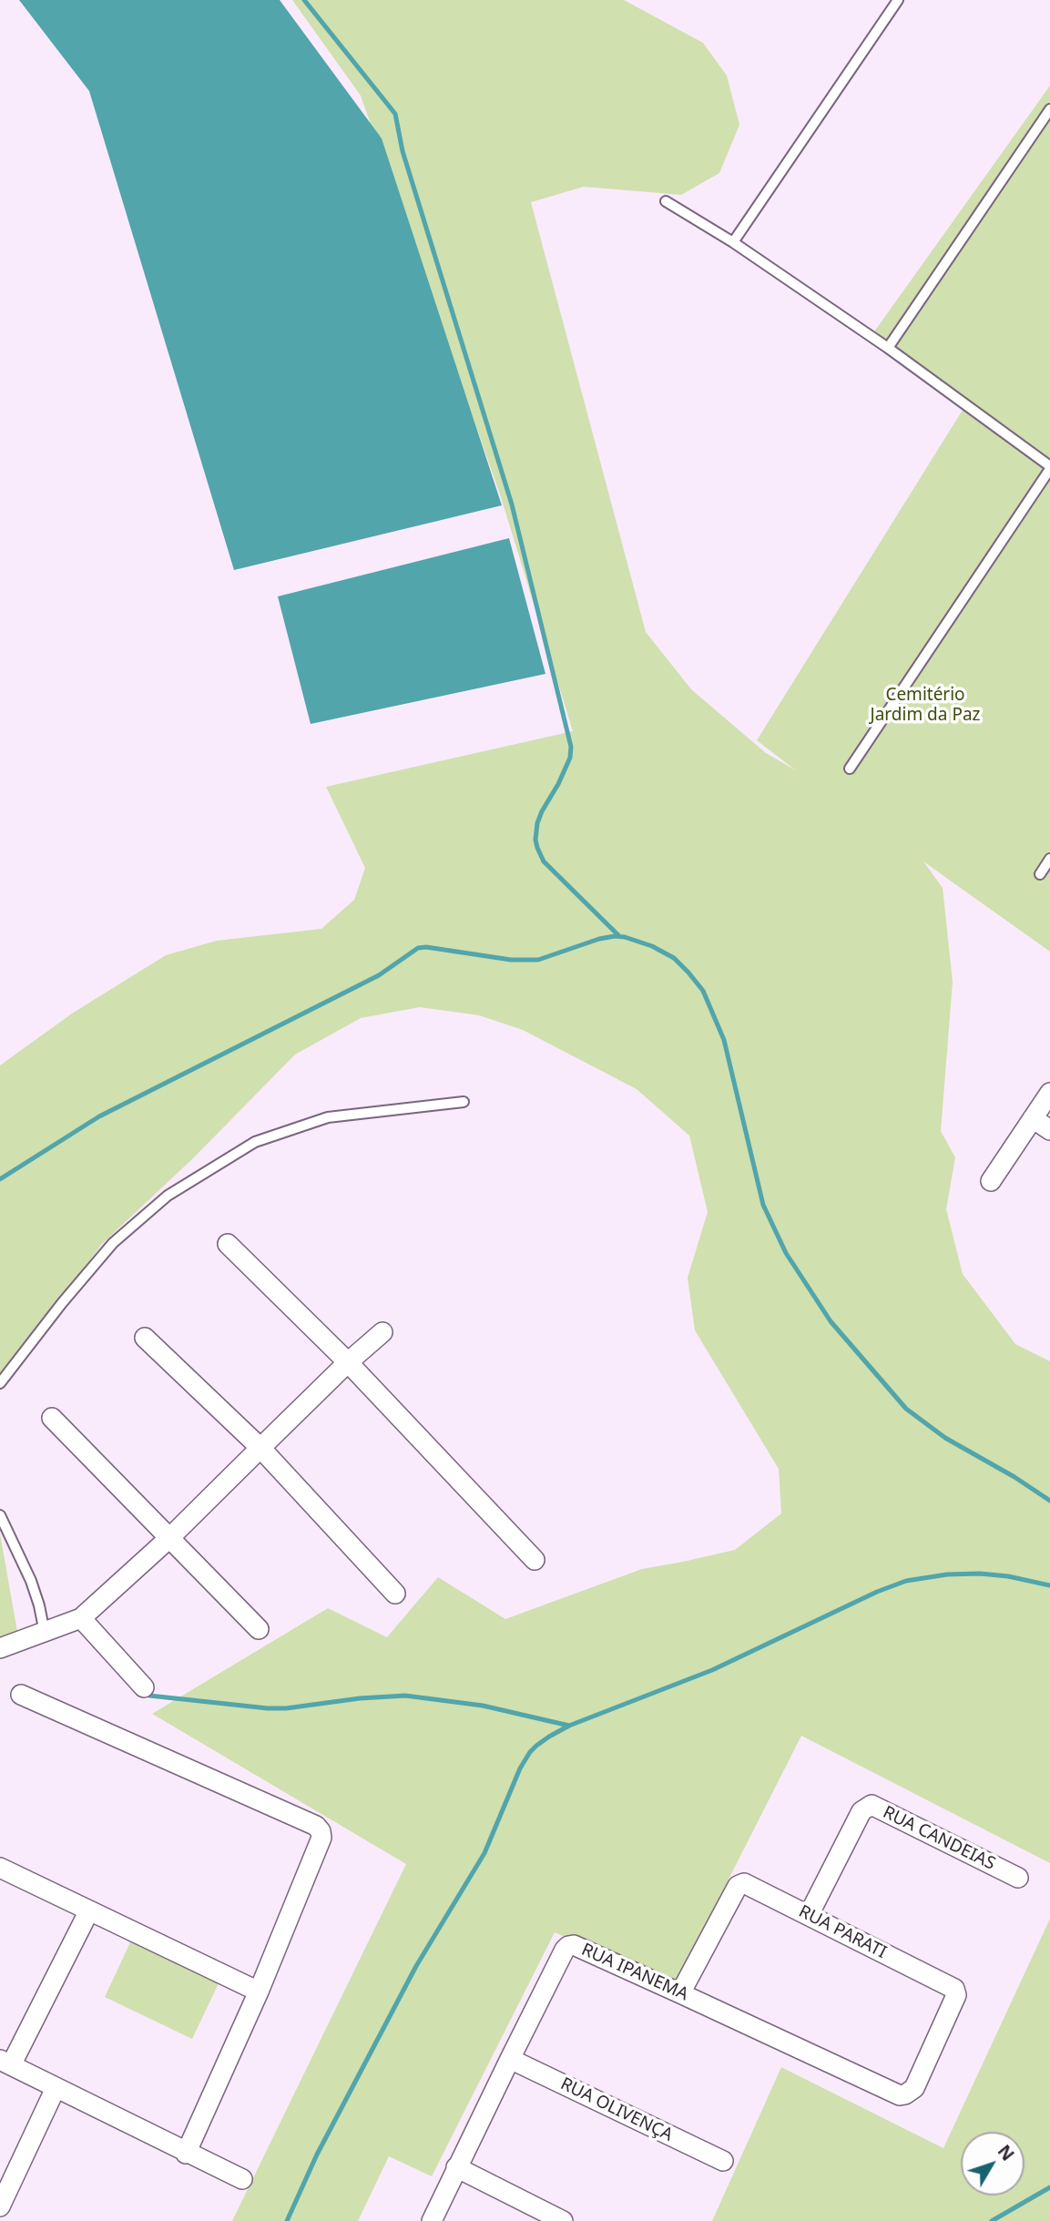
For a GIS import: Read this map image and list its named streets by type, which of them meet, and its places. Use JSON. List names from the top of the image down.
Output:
{
  "streets": {
    "street": [
      "RUA CANDEIAS",
      "RUA PARATI",
      "RUA IPANEMA",
      "RUA OLIVENÇA"
    ]
  },
  "crossings": [
    ["RUA CANDEIAS", "RUA PARATI"],
    ["RUA PARATI", "RUA IPANEMA"],
    ["RUA IPANEMA", "RUA OLIVENÇA"]
  ],
  "parks": ["Cemitério Jardim da Paz"],
  "north": "top right"
}
